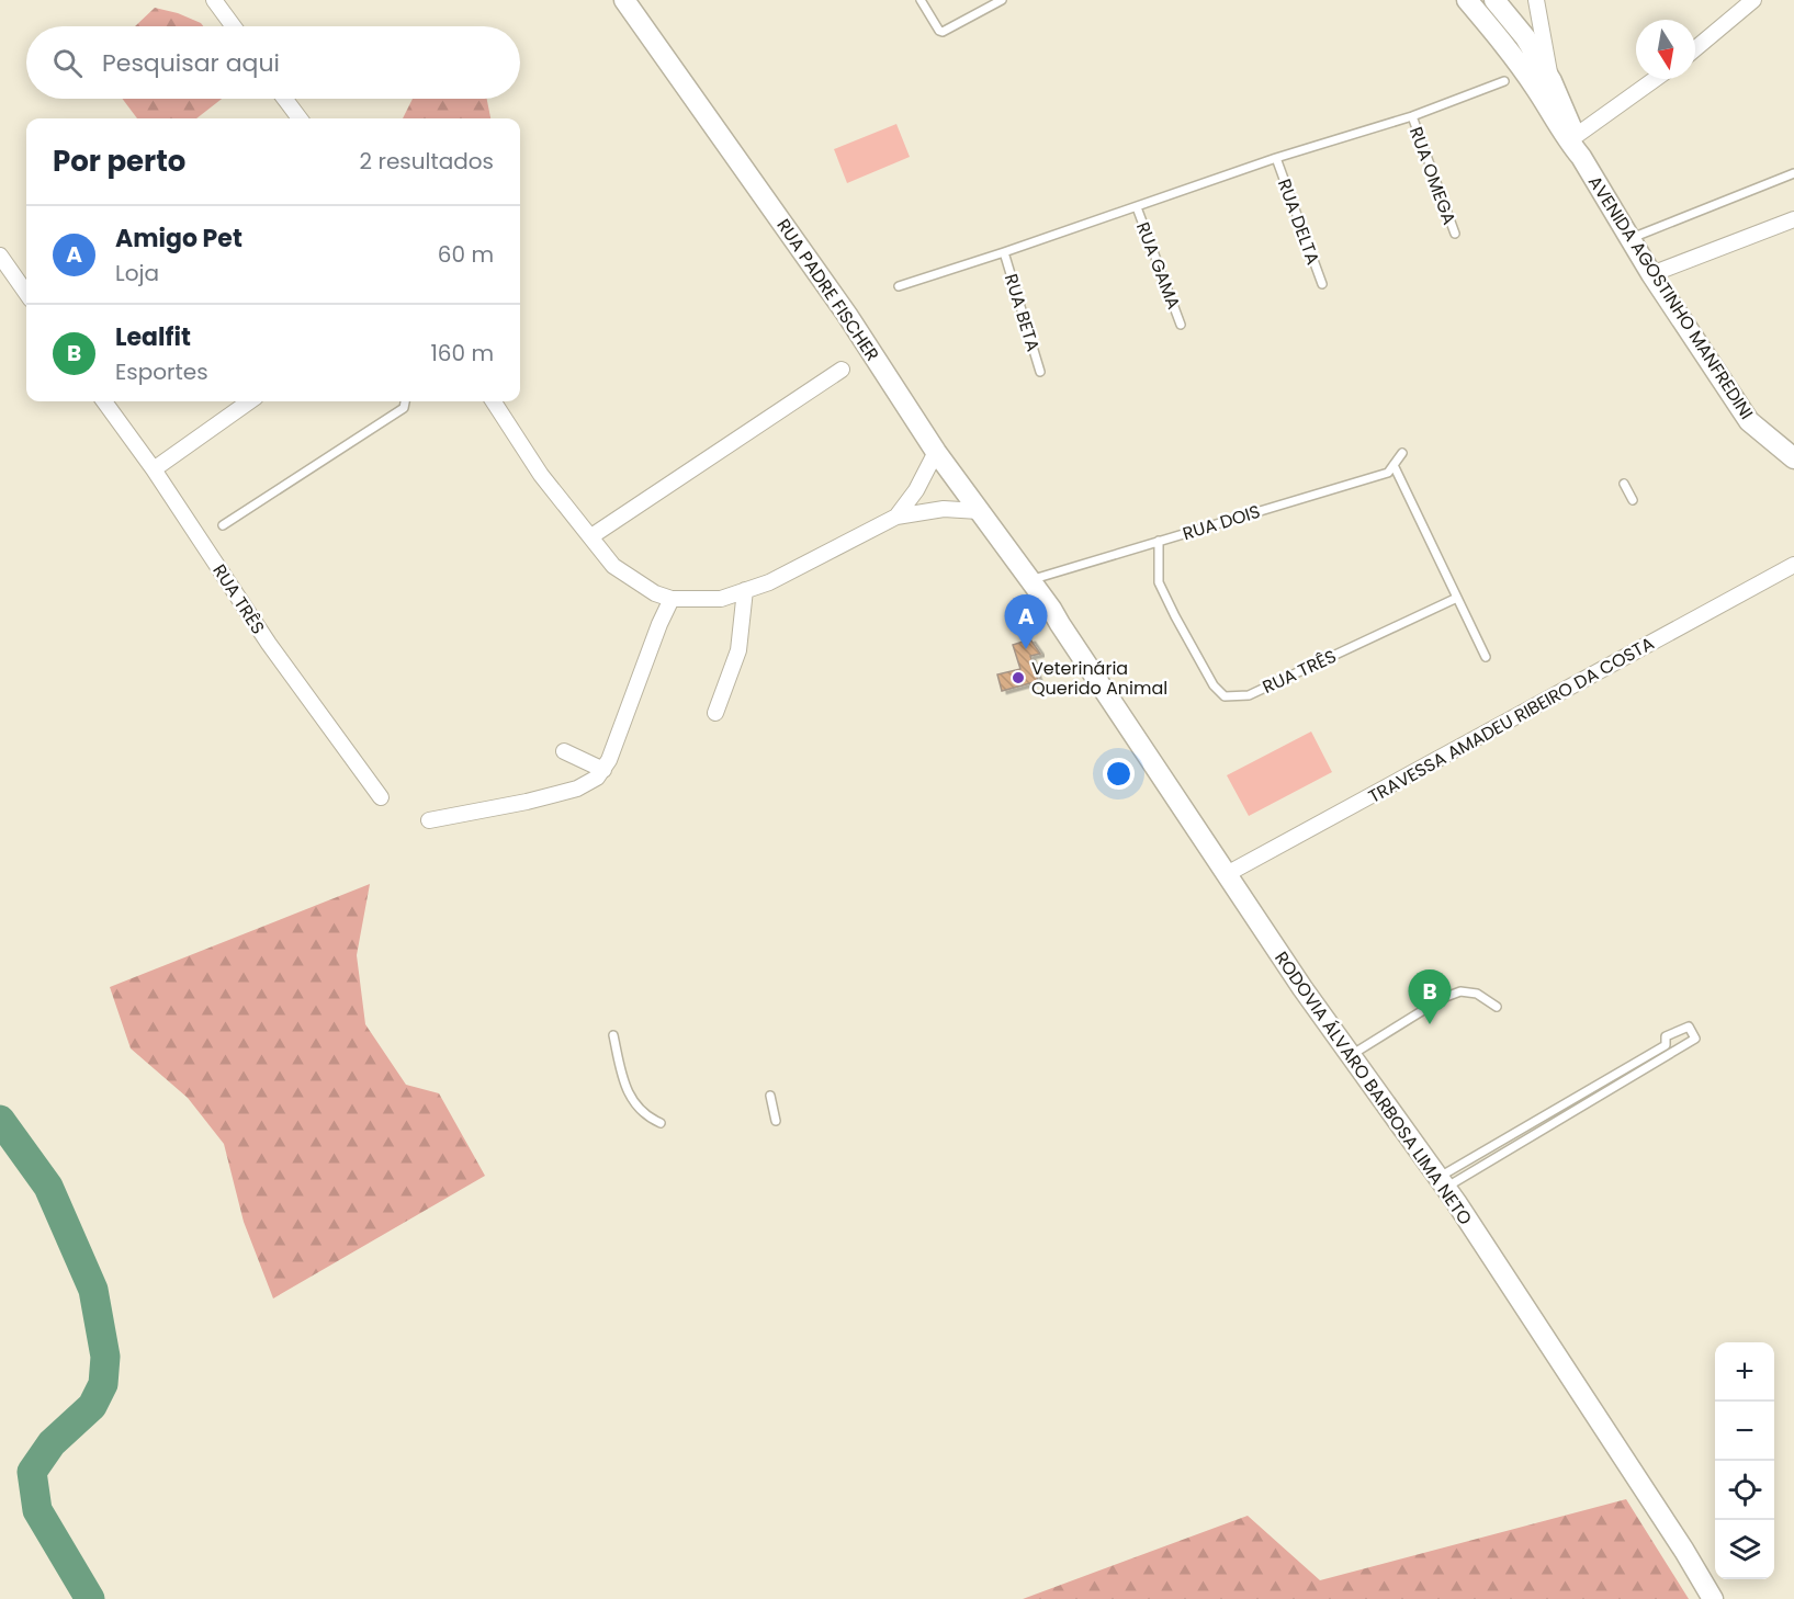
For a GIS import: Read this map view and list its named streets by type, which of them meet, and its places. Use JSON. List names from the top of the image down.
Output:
{
  "streets": {
    "main road": ["RUA PADRE FISCHER", "AVENIDA AGOSTINHO MANFREDINI", "RODOVIA ÁLVARO BARBOSA LIMA NETO"],
    "street": ["RUA TRÊS", "TRAVESSA AMADEU RIBEIRO DA COSTA"],
    "lane": [
      "RUA OMEGA",
      "RUA DELTA",
      "RUA GAMA",
      "RUA BETA",
      "RUA DOIS"
    ]
  },
  "crossings": [
    ["RUA PADRE FISCHER", "RUA DOIS"],
    ["RUA PADRE FISCHER", "RODOVIA ÁLVARO BARBOSA LIMA NETO"],
    ["RUA DOIS", "RUA TRÊS"],
    ["RUA DOIS", "RODOVIA ÁLVARO BARBOSA LIMA NETO"],
    ["TRAVESSA AMADEU RIBEIRO DA COSTA", "RODOVIA ÁLVARO BARBOSA LIMA NETO"]
  ],
  "places": ["Veterinária Querido Animal"],
  "north": "bottom",
  "page": {
    "search": "Pesquisar aqui",
    "heading": ["Por perto", "2 resultados"],
    "list": [
      {
        "mark": "A",
        "name": "Amigo Pet",
        "note": "Loja",
        "value": "60 m"
      },
      {
        "mark": "B",
        "name": "Lealfit",
        "note": "Esportes",
        "value": "160 m"
      }
    ],
    "pins": ["A", "B"],
    "map_buttons": ["+", "−"]
  }
}
